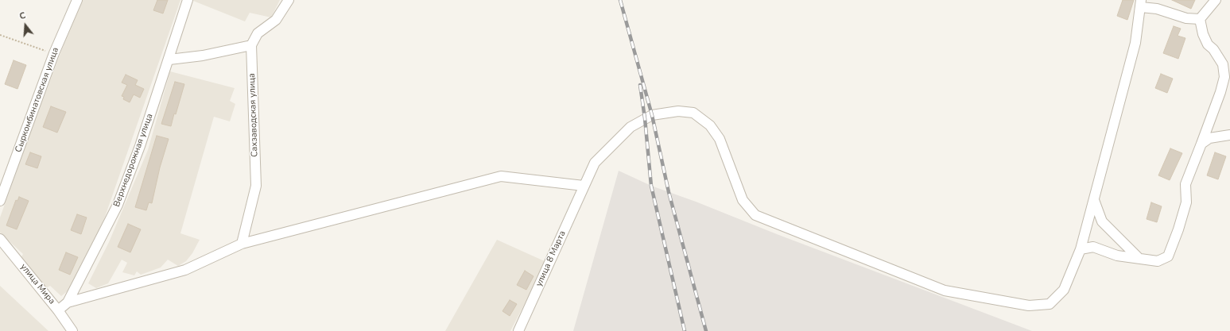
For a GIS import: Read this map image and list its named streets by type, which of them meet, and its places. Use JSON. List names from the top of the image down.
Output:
{
  "streets": {
    "street": [
      "Сыркомбинатовская улица",
      "Сахзаводская улица",
      "Верхнедорожная улица",
      "улица 8 Марта",
      "улица Мира"
    ]
  },
  "crossings": [
    ["Верхнедорожная улица", "улица Мира"]
  ],
  "north": "top"
}
